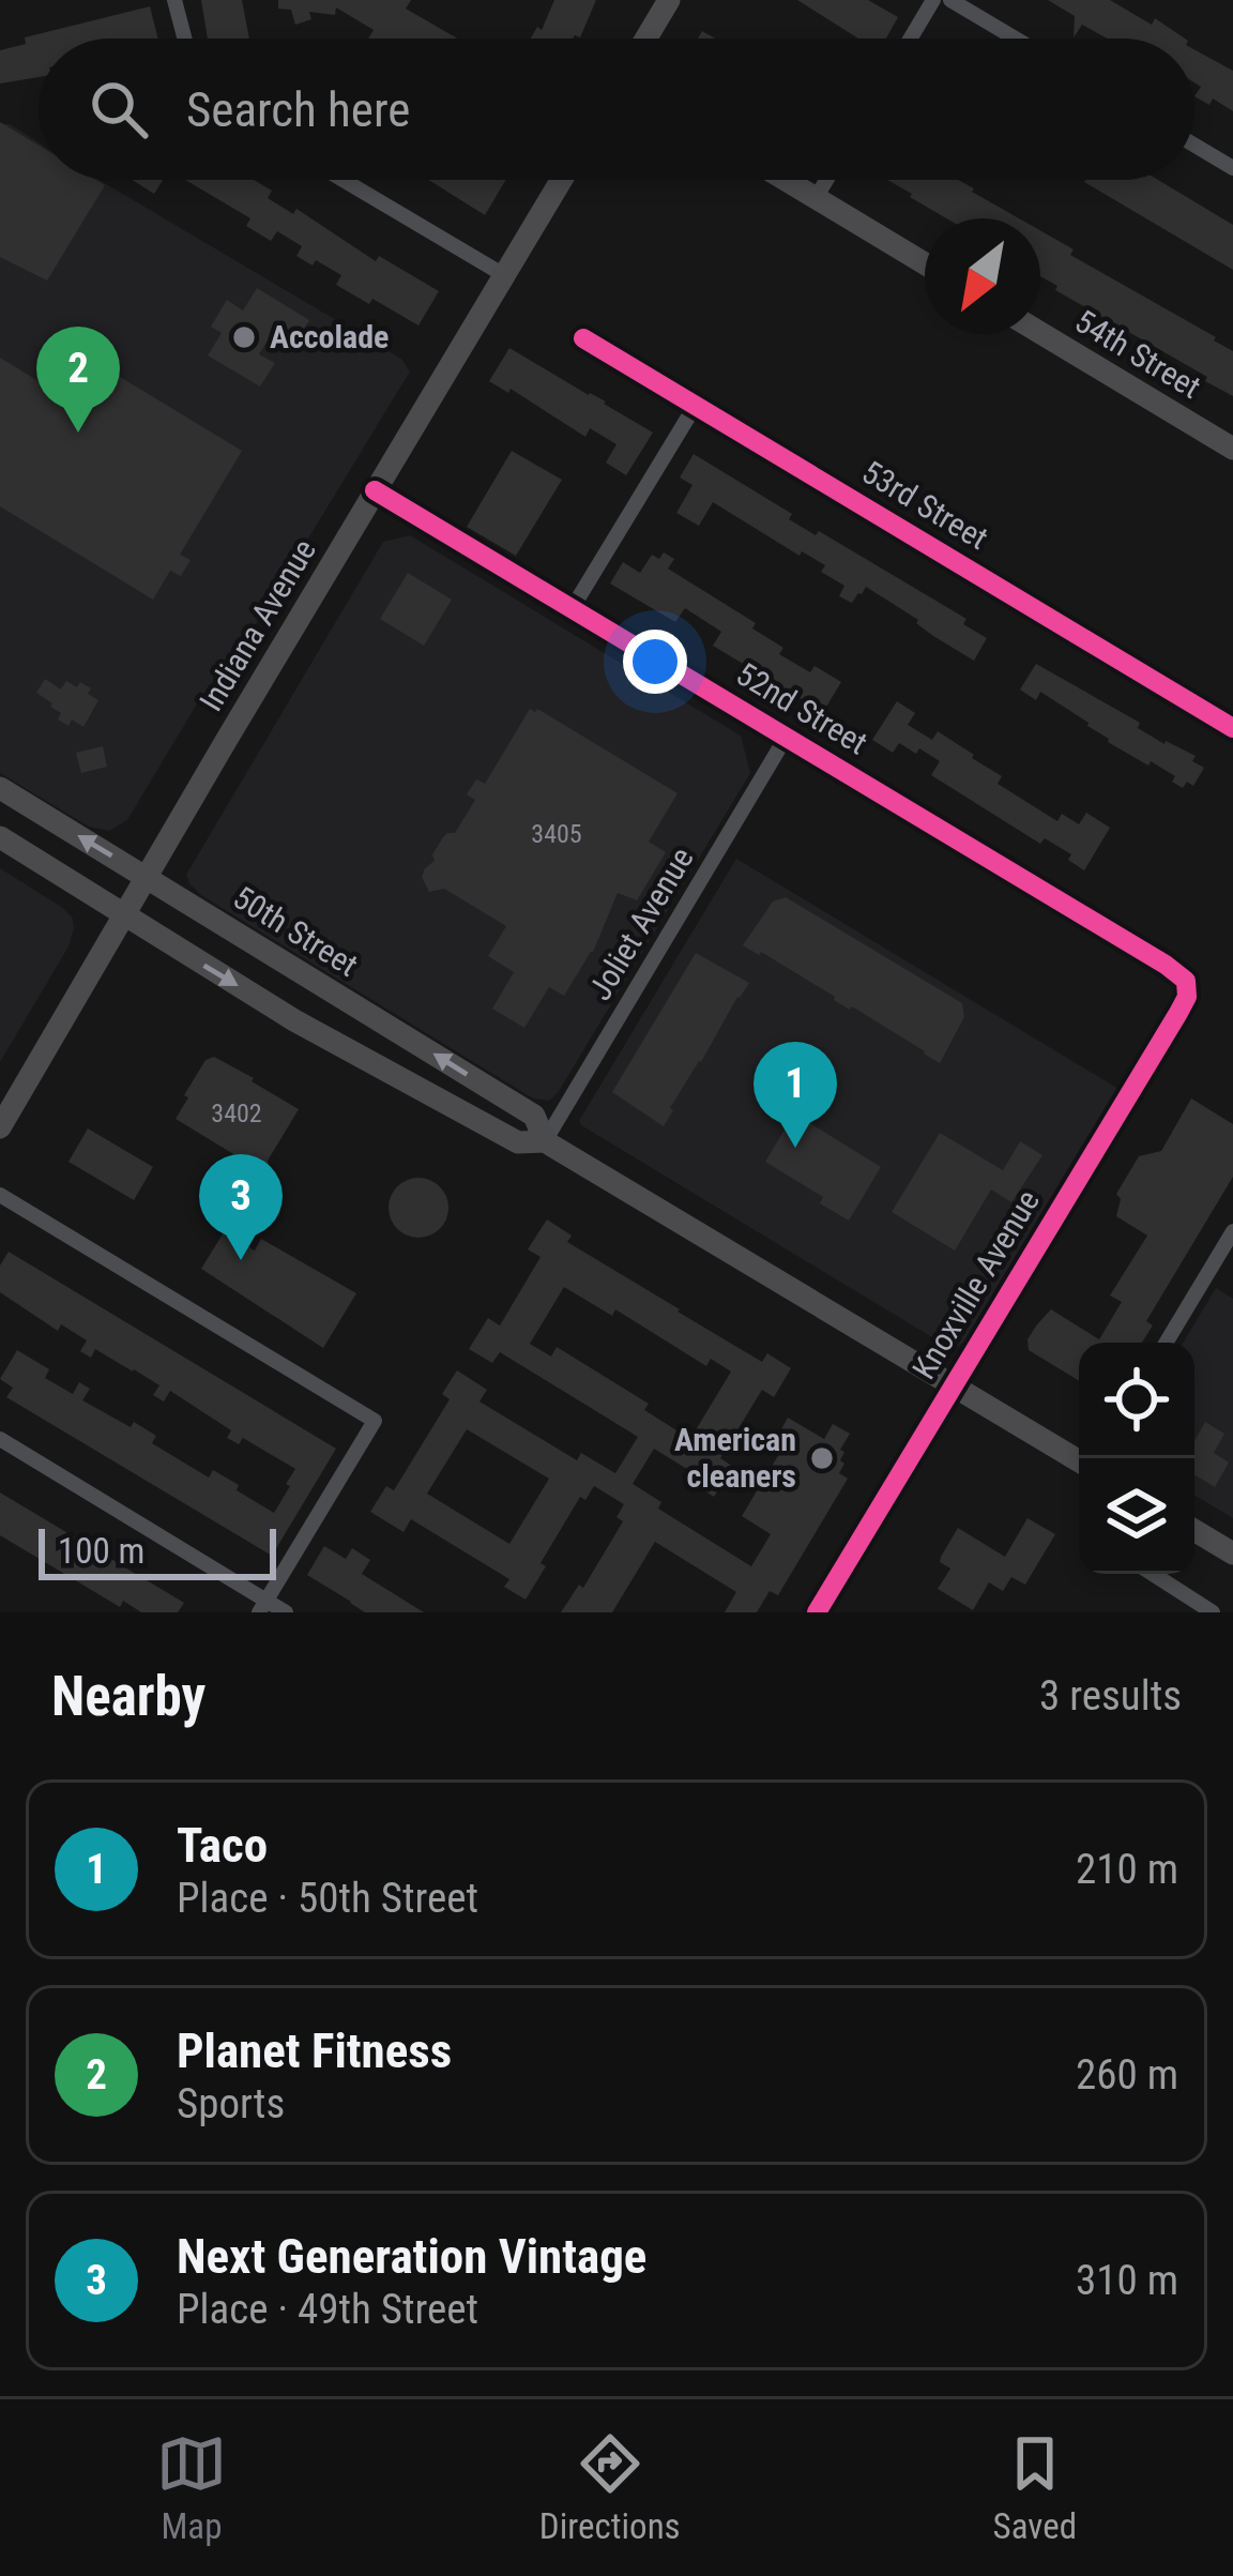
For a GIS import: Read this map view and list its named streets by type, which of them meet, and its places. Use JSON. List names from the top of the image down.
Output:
{
  "streets": {
    "main road": ["54th Street", "Indiana Avenue", "50th Street"],
    "street": [
      "53rd Street",
      "52nd Street",
      "Joliet Avenue",
      "Knoxville Avenue"
    ]
  },
  "crossings": [
    ["Indiana Avenue", "52nd Street"],
    ["Indiana Avenue", "50th Street"],
    ["52nd Street", "Joliet Avenue"],
    ["52nd Street", "Knoxville Avenue"],
    ["Joliet Avenue", "50th Street"],
    ["50th Street", "Knoxville Avenue"]
  ],
  "places": ["Accolade", "American cleaners"],
  "house_numbers": ["3405", "3402"],
  "scale_bar": "100 m",
  "north": "bottom left",
  "page": {
    "search": "Search here",
    "pins": ["2", "1", "3"],
    "scale": "100 m",
    "heading": ["Nearby", "3 results"],
    "list": [
      {
        "mark": "1",
        "name": "Taco",
        "note": "Place · 50th Street",
        "value": "210 m"
      },
      {
        "mark": "2",
        "name": "Planet Fitness",
        "note": "Sports",
        "value": "260 m"
      },
      {
        "mark": "3",
        "name": "Next Generation Vintage",
        "note": "Place · 49th Street",
        "value": "310 m"
      }
    ],
    "nav": ["Map", "Directions", "Saved"]
  }
}
